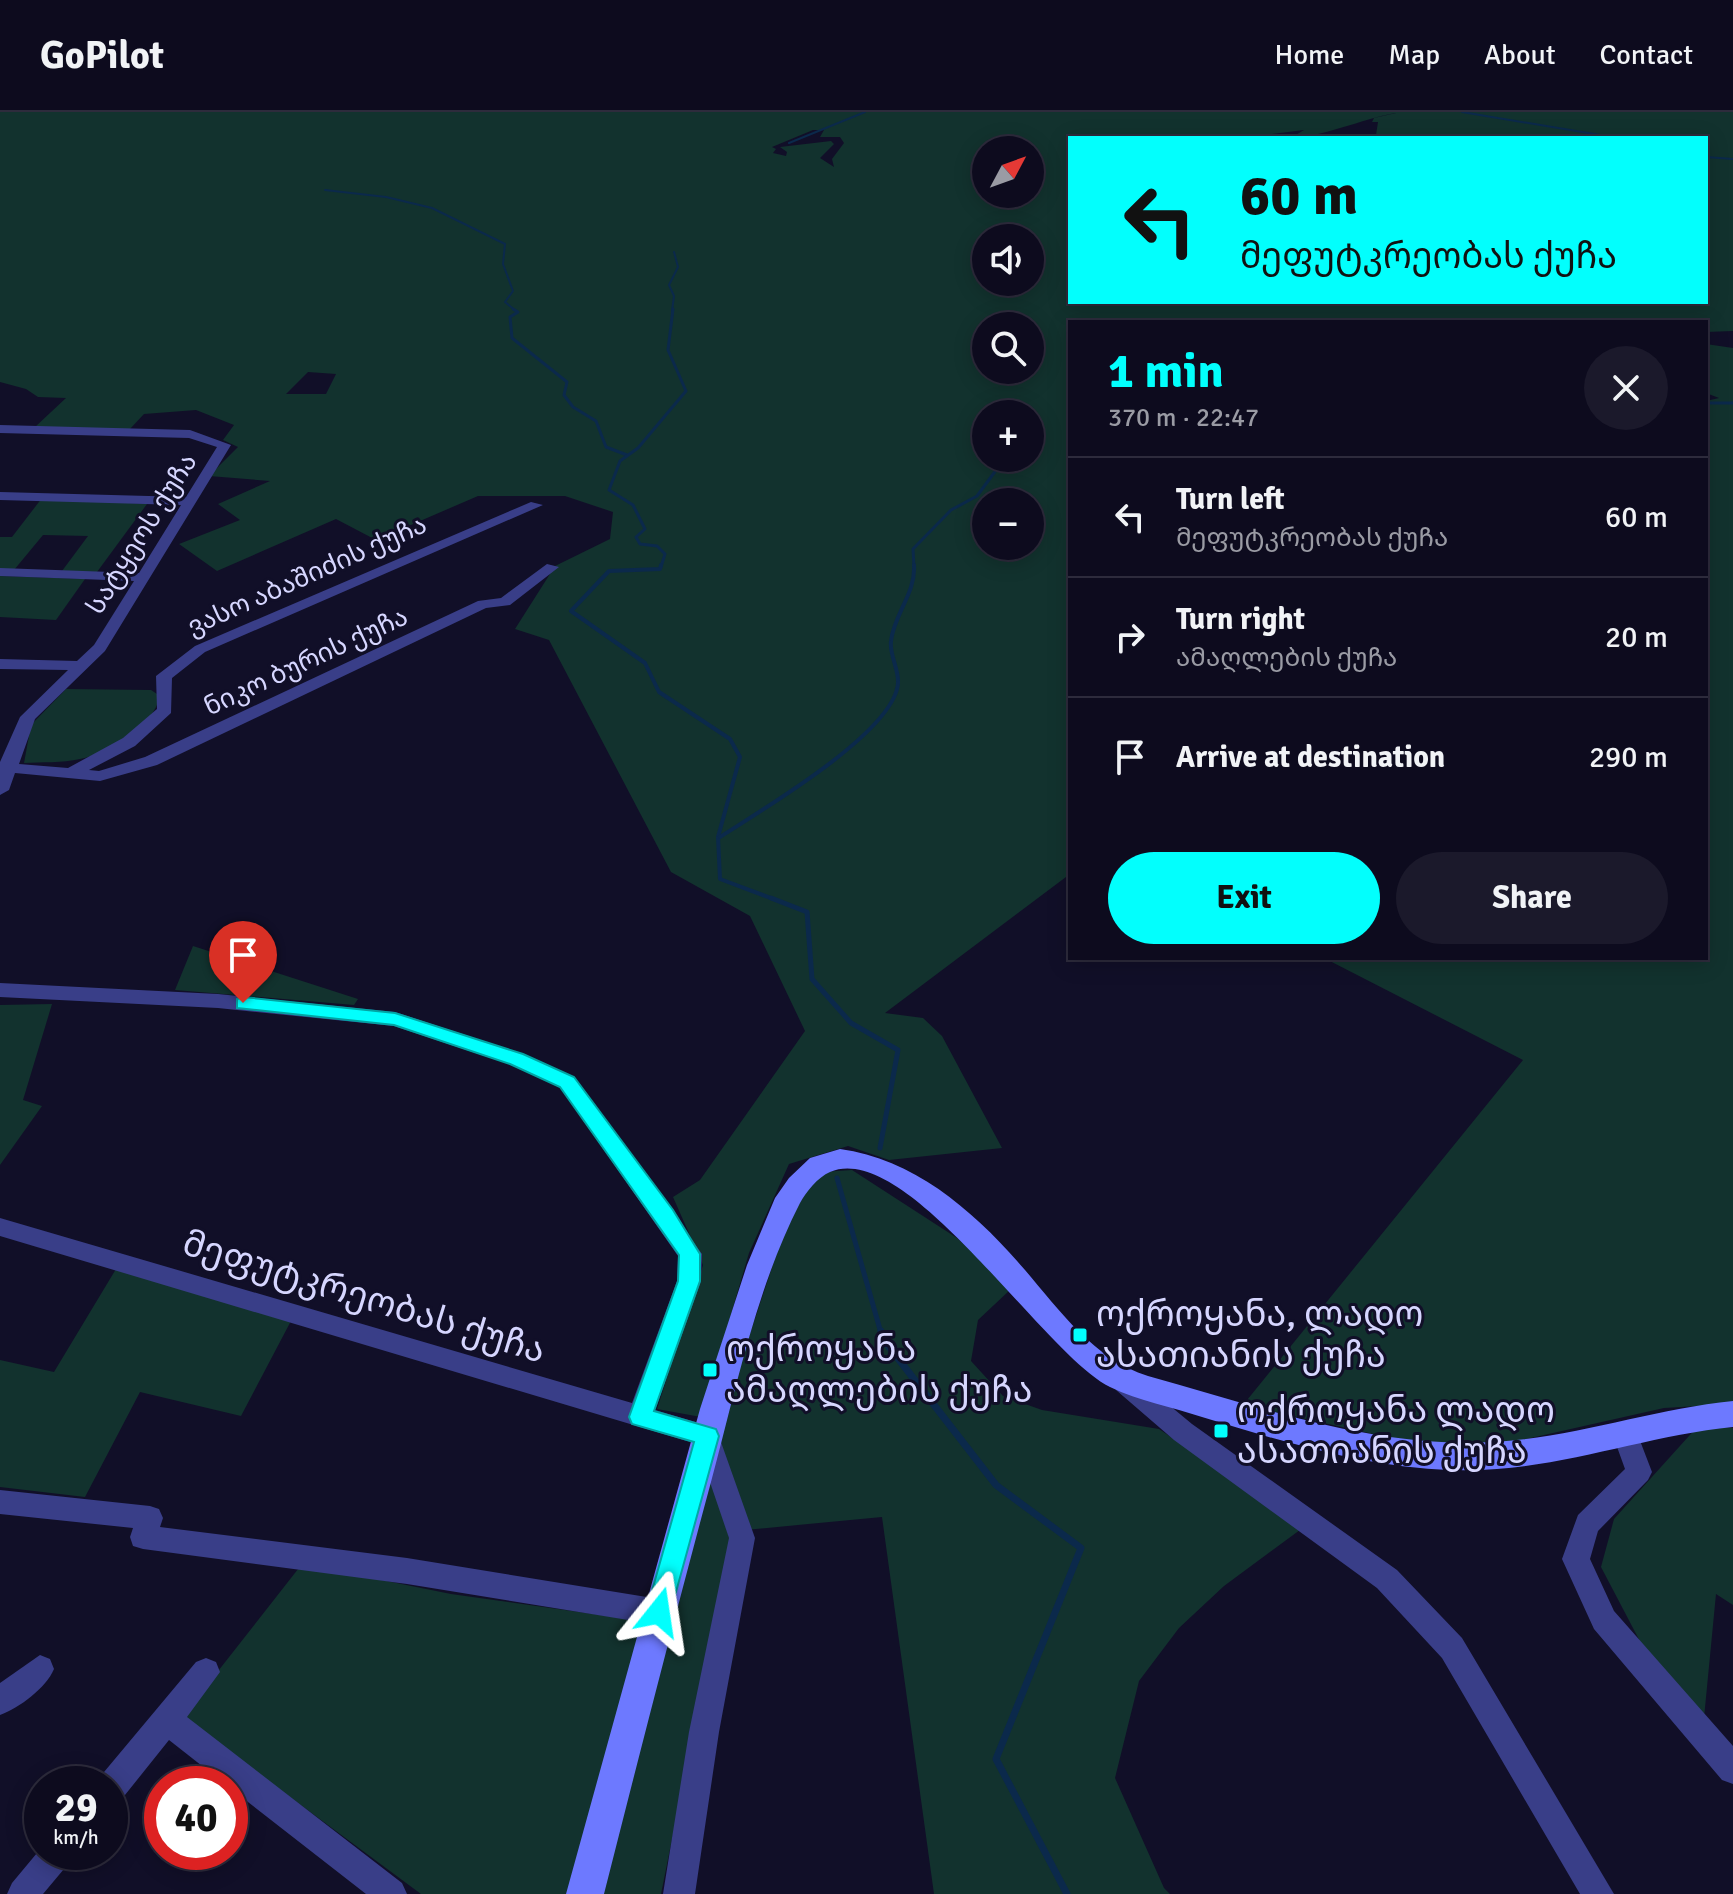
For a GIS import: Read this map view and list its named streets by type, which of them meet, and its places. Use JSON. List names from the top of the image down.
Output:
{
  "streets": {
    "street": [
      "სატყეოს ქუჩა",
      "ვასო აბაშიძის ქუჩა",
      "ნიკო ბურის ქუჩა",
      "მეფუტკრეობას ქუჩა"
    ]
  },
  "crossings": [
    ["ვასო აბაშიძის ქუჩა", "ნიკო ბურის ქუჩა"]
  ],
  "places": {
    "transit": ["ოქროყანა, ლადო ასათიანის ქუჩა", "ოქროყანა ამაღლების ქუჩა", "ოქროყანა ლადო ასათიანის ქუჩა"]
  },
  "north": "top right",
  "page": {
    "header": "GoPilot",
    "nav": [
      "Home",
      "Map",
      "About",
      "Contact"
    ],
    "map_buttons": ["+", "−"],
    "turn": ["60 m", "მეფუტკრეობას ქუჩა"],
    "heading": ["1 min", "370 m · 22:47"],
    "list": [
      {
        "name": "Turn left",
        "note": "მეფუტკრეობას ქუჩა",
        "value": "60 m"
      },
      {
        "name": "Turn right",
        "note": "ამაღლების ქუჩა",
        "value": "20 m"
      },
      {
        "name": "Arrive at destination",
        "value": "290 m"
      }
    ],
    "buttons": ["Exit", "Share"],
    "speed": "29 km/h",
    "limit": "40"
  }
}
